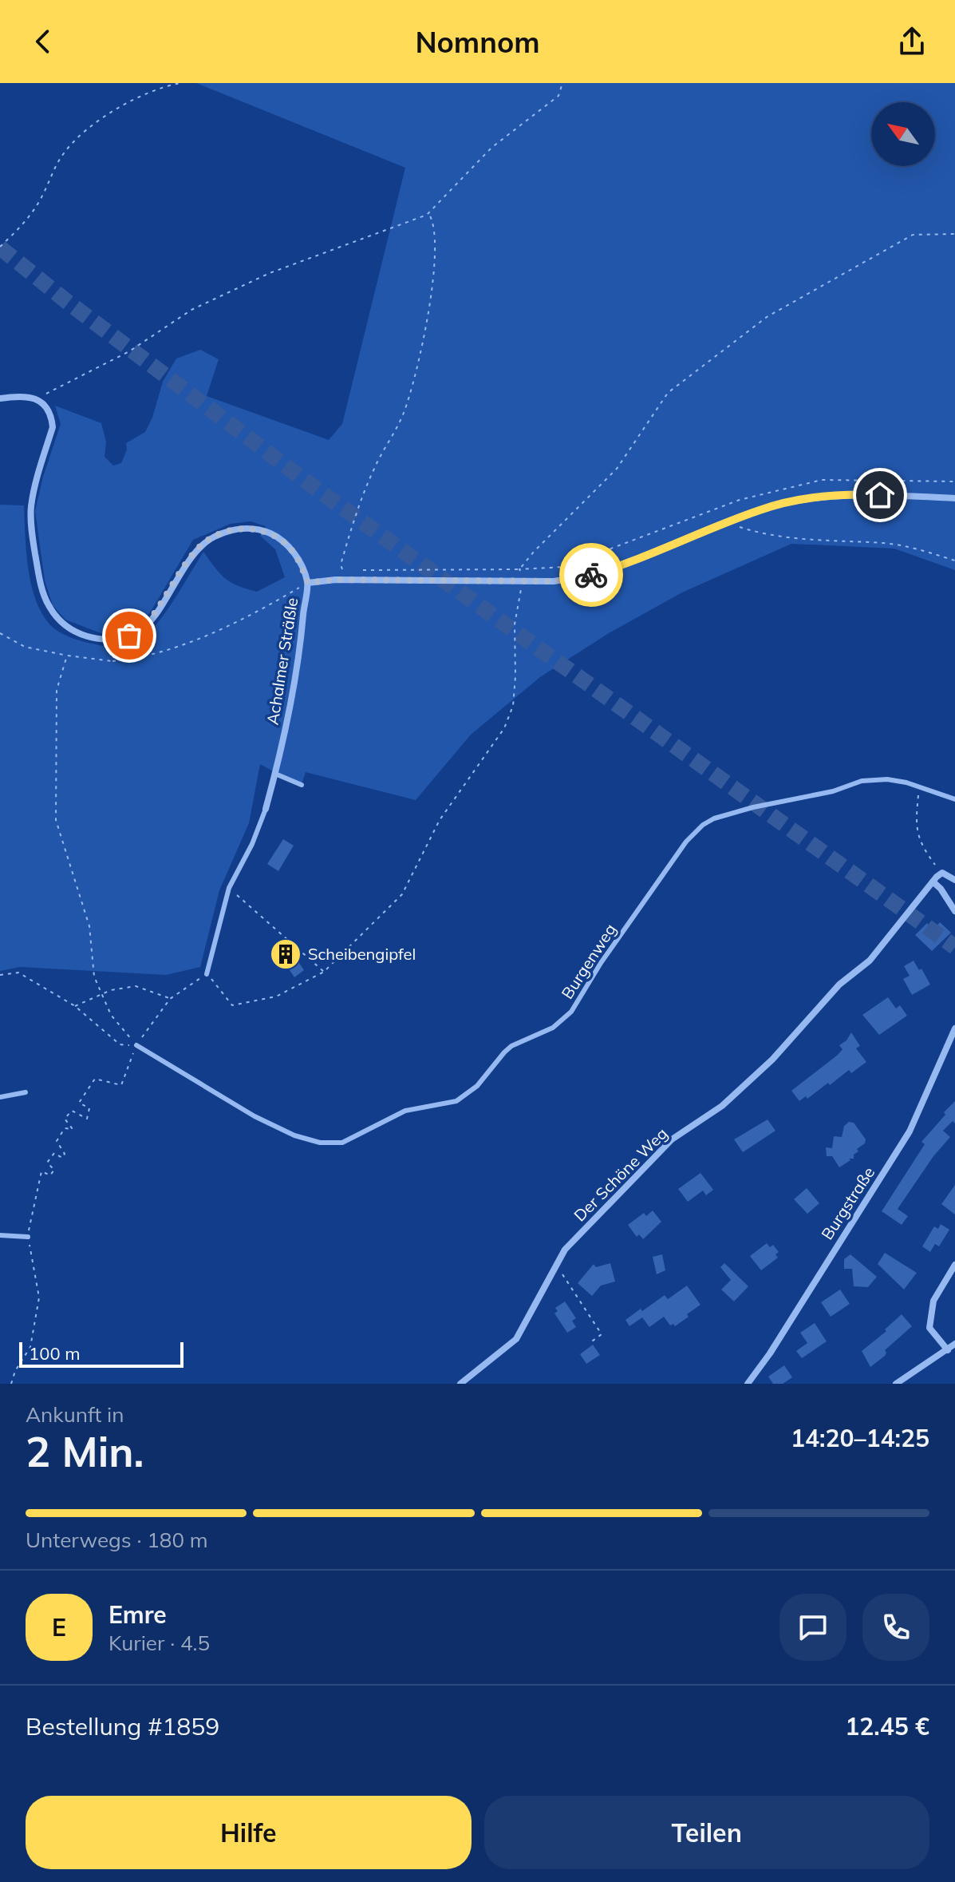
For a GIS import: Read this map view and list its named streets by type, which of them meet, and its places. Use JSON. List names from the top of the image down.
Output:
{
  "streets": {
    "street": ["Achalmer Sträßle", "Der Schöne Weg", "Burgstraße"],
    "lane": ["Burgenweg"]
  },
  "places": {
    "building": ["Scheibengipfel"]
  },
  "scale_bar": "100 m",
  "north": "top left",
  "page": {
    "header": "Nomnom",
    "scale": "100 m",
    "heading": ["2 Min.", "Ankunft in", "14:20–14:25"],
    "panel": [
      "Emre",
      "Kurier · 4.5",
      "Bestellung #1859",
      "12.45 €"
    ],
    "bar": "Unterwegs · 180 m",
    "round": "E",
    "buttons": ["Hilfe", "Teilen"]
  }
}
